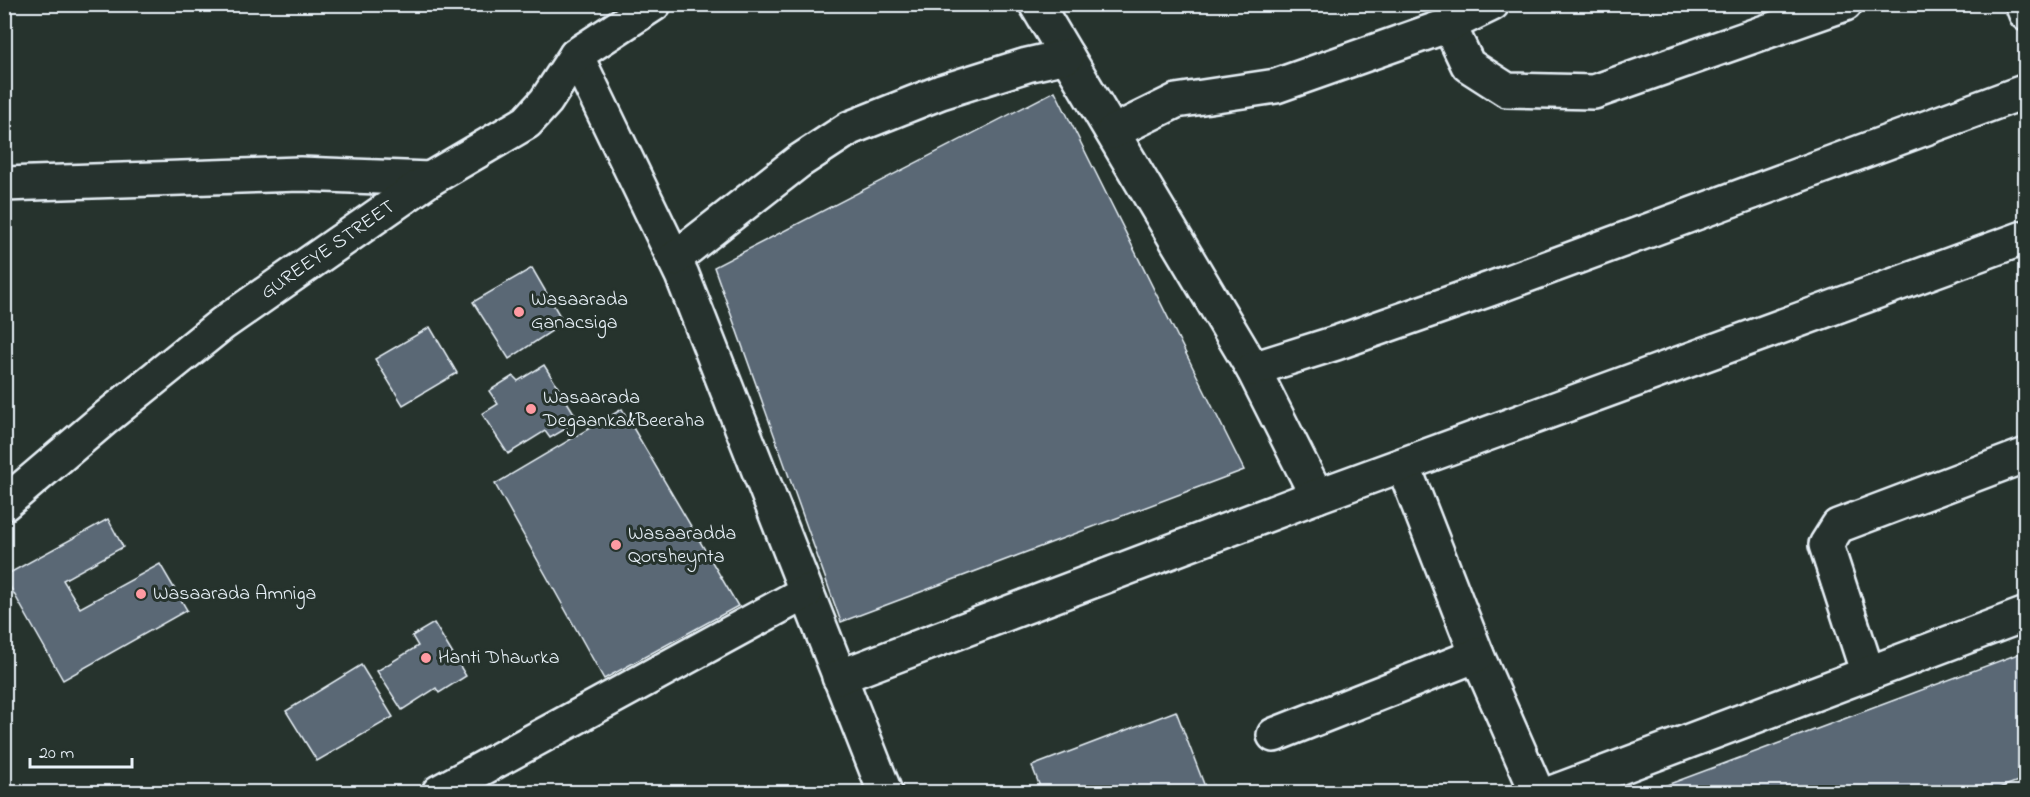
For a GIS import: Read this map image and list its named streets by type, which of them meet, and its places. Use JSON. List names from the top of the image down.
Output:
{
  "streets": {
    "street": ["GUREEYE STREET"]
  },
  "places": [
    "Wasaarada Ganacsiga",
    "Wasaarada Degaanka&Beeraha",
    "Wasaaradda Qorsheynta",
    "Wasaarada Amniga",
    "Hanti Dhawrka"
  ],
  "scale_bar": "20 m"
}
